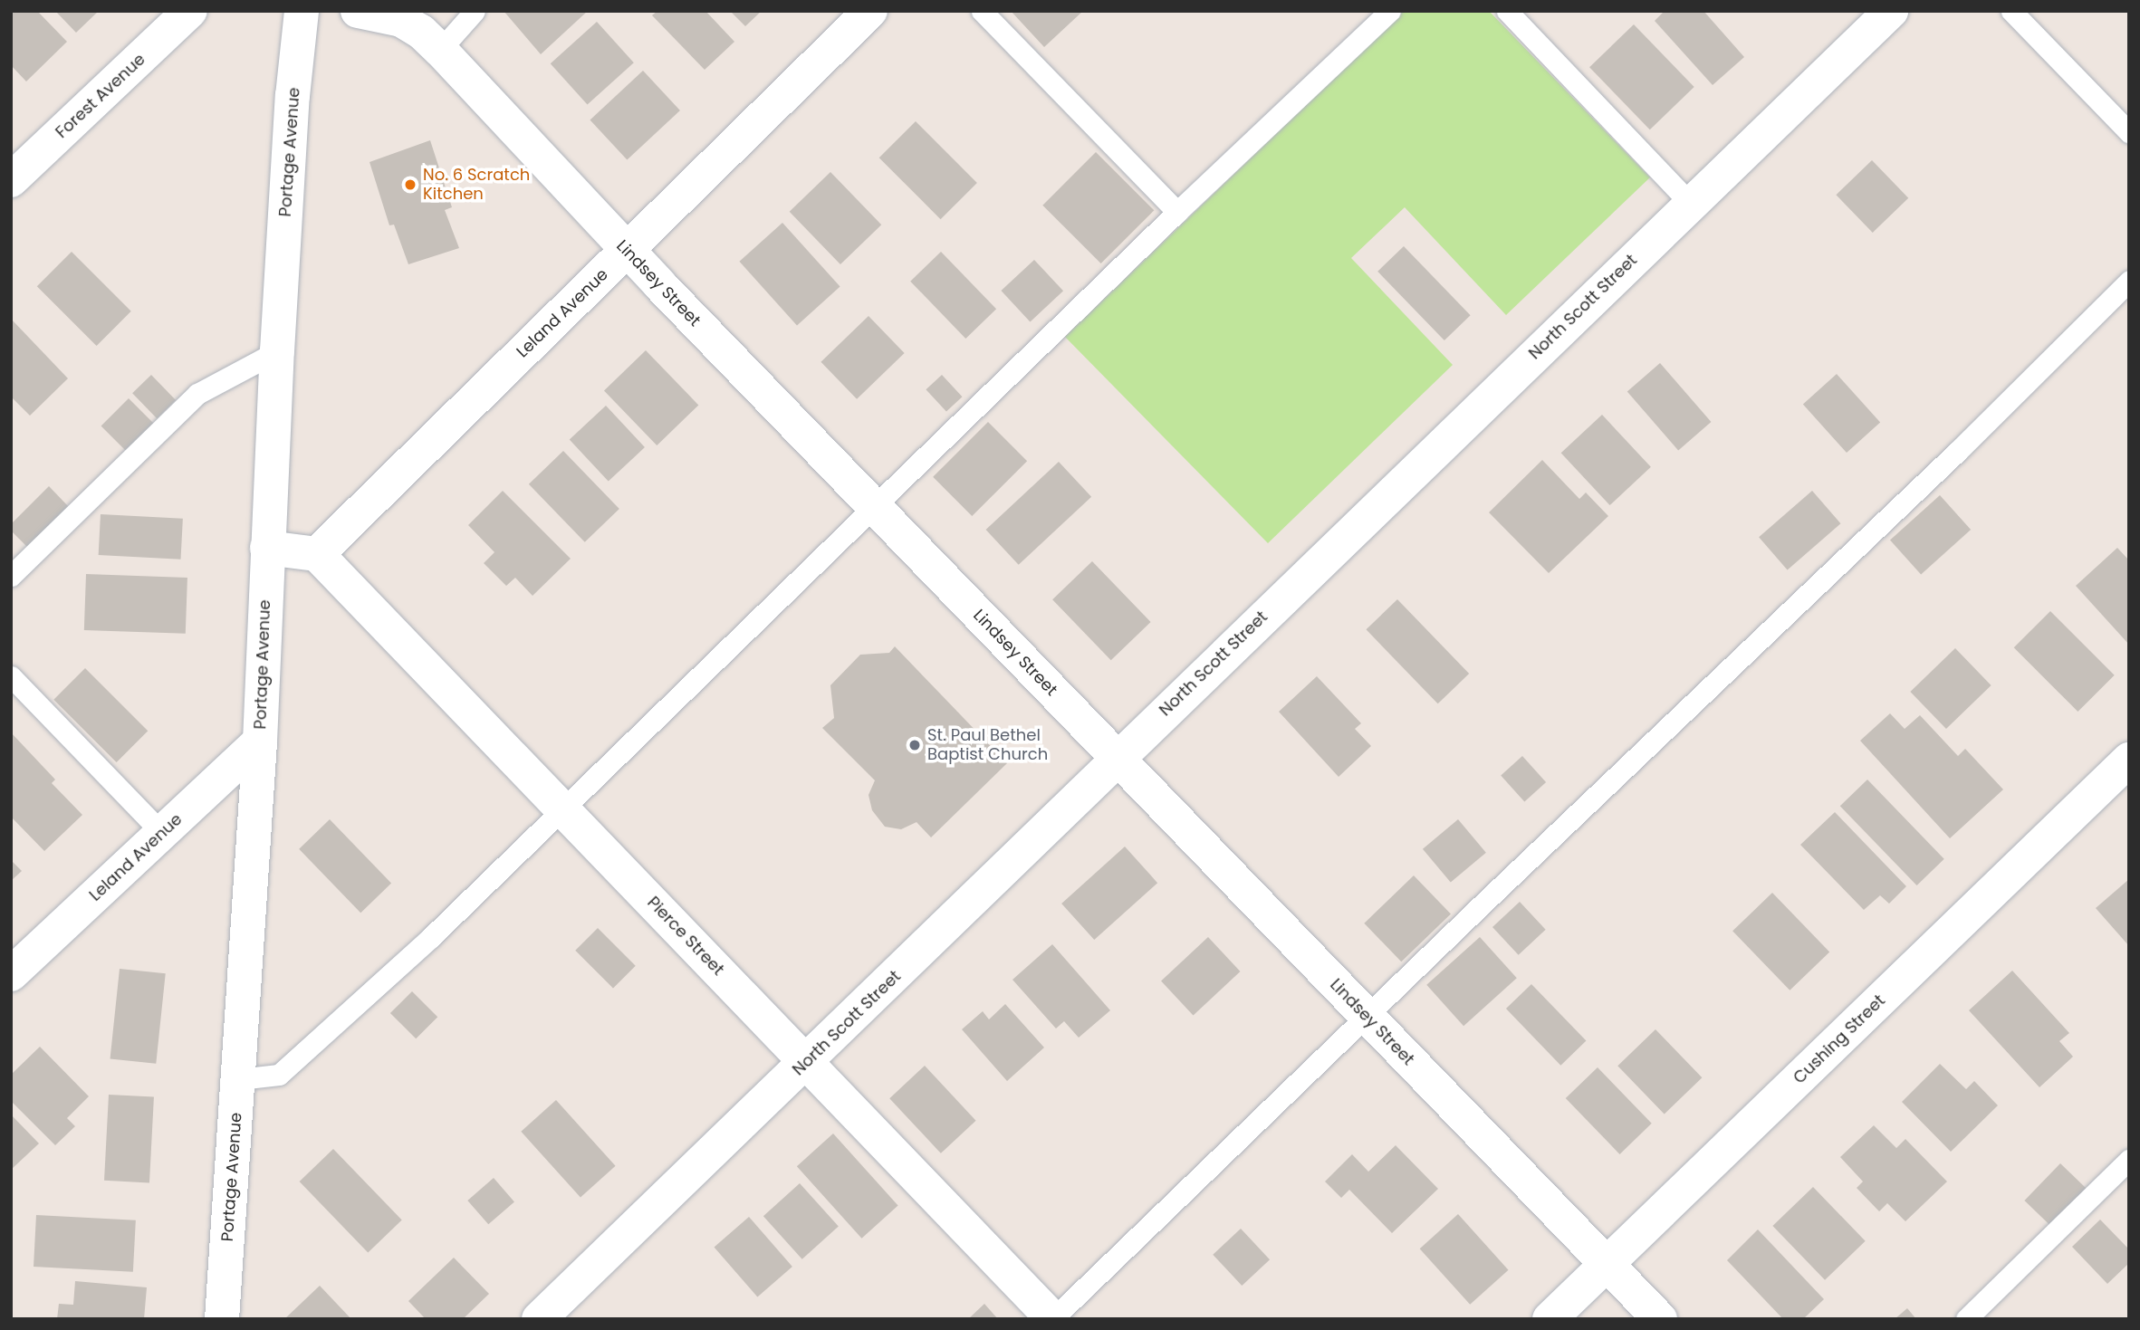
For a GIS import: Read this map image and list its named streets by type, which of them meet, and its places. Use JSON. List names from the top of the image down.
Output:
{
  "streets": {
    "street": [
      "Forest Avenue",
      "Portage Avenue",
      "Lindsey Street",
      "North Scott Street",
      "Leland Avenue",
      "Pierce Street",
      "Cushing Street"
    ]
  },
  "crossings": [
    ["Portage Avenue", "Leland Avenue"],
    ["Lindsey Street", "North Scott Street"],
    ["Lindsey Street", "Leland Avenue"],
    ["Lindsey Street", "Cushing Street"],
    ["North Scott Street", "Pierce Street"],
    ["Leland Avenue", "Pierce Street"]
  ],
  "places": ["No. 6 Scratch Kitchen", "St. Paul Bethel Baptist Church"]
}
